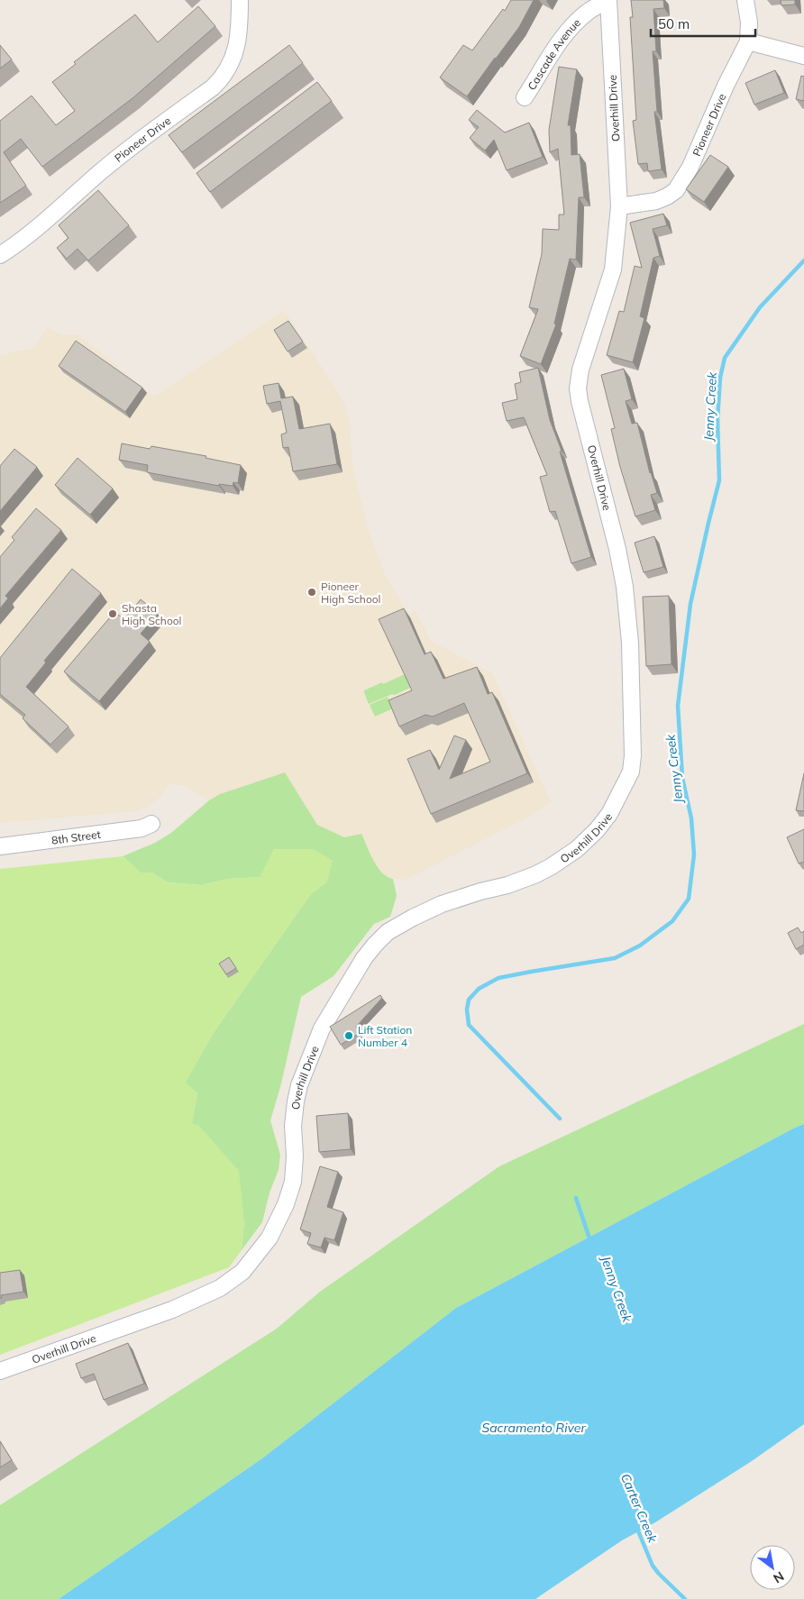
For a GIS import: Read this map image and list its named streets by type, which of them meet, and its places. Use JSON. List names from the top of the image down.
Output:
{
  "streets": {
    "street": [
      "Cascade Avenue",
      "Overhill Drive",
      "Pioneer Drive",
      "8th Street"
    ]
  },
  "crossings": [
    ["Cascade Avenue", "Overhill Drive"],
    ["Overhill Drive", "Pioneer Drive"]
  ],
  "water": ["Jenny Creek", "Sacramento River", "Carter Creek"],
  "places": ["Pioneer High School", "Shasta High School", "Lift Station Number 4"],
  "scale_bar": "50 m",
  "north": "bottom right"
}
